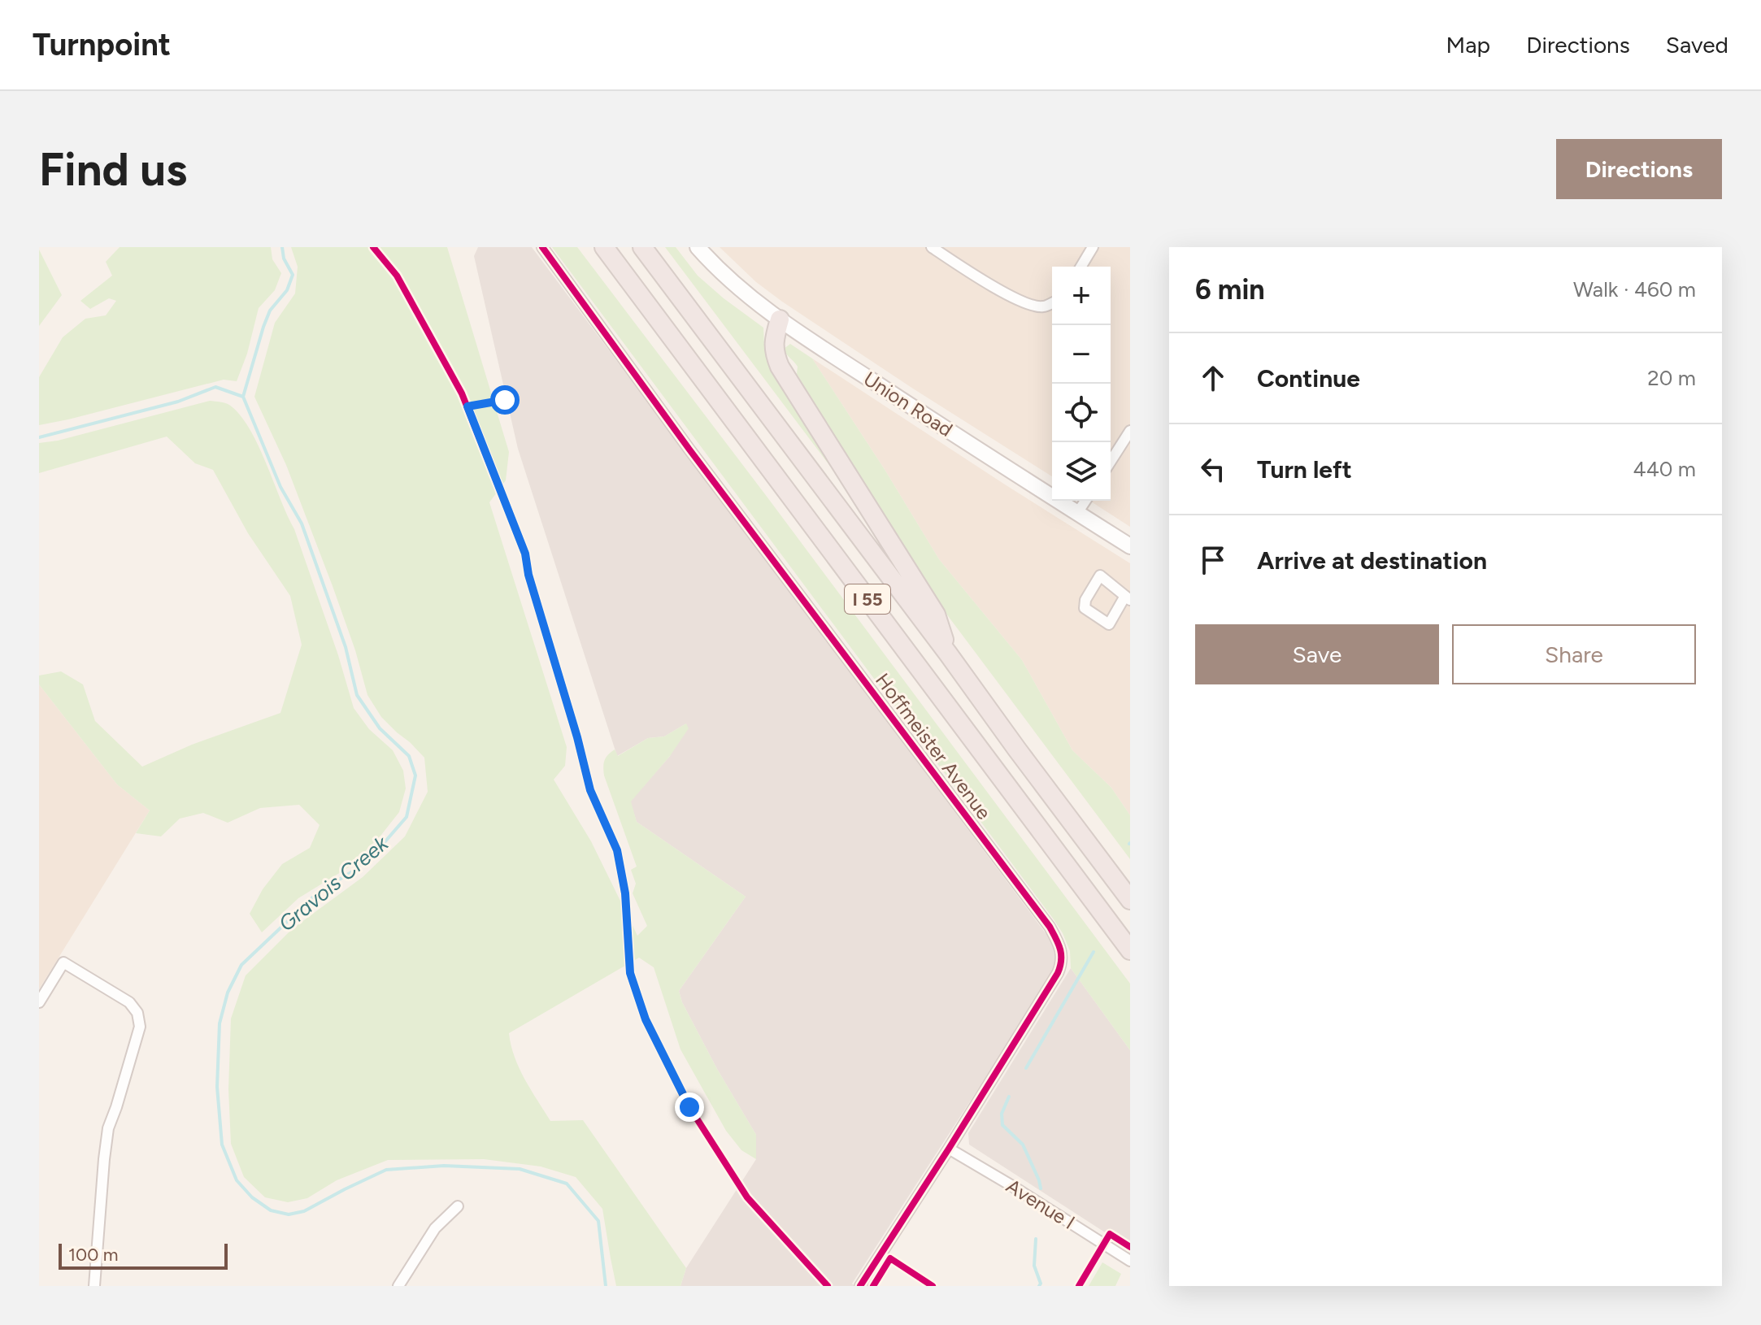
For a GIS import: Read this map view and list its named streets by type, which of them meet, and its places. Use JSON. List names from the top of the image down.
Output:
{
  "streets": {
    "highway": ["I 55"],
    "main road": ["Union Road"],
    "street": ["Hoffmeister Avenue", "Avenue I"]
  },
  "crossings": [
    ["Hoffmeister Avenue", "Avenue I"]
  ],
  "water": ["Gravois Creek"],
  "scale_bar": "100 m",
  "page": {
    "header": "Turnpoint",
    "nav": ["Map", "Directions", "Saved"],
    "buttons": [
      "Directions",
      ["Save", "Share"]
    ],
    "title": "Find us",
    "heading": ["6 min", "Walk · 460 m"],
    "map_buttons": ["+", "−"],
    "list": [
      ["Continue", "20 m"],
      ["Turn left", "440 m"],
      "Arrive at destination"
    ],
    "scale": "100 m"
  }
}
